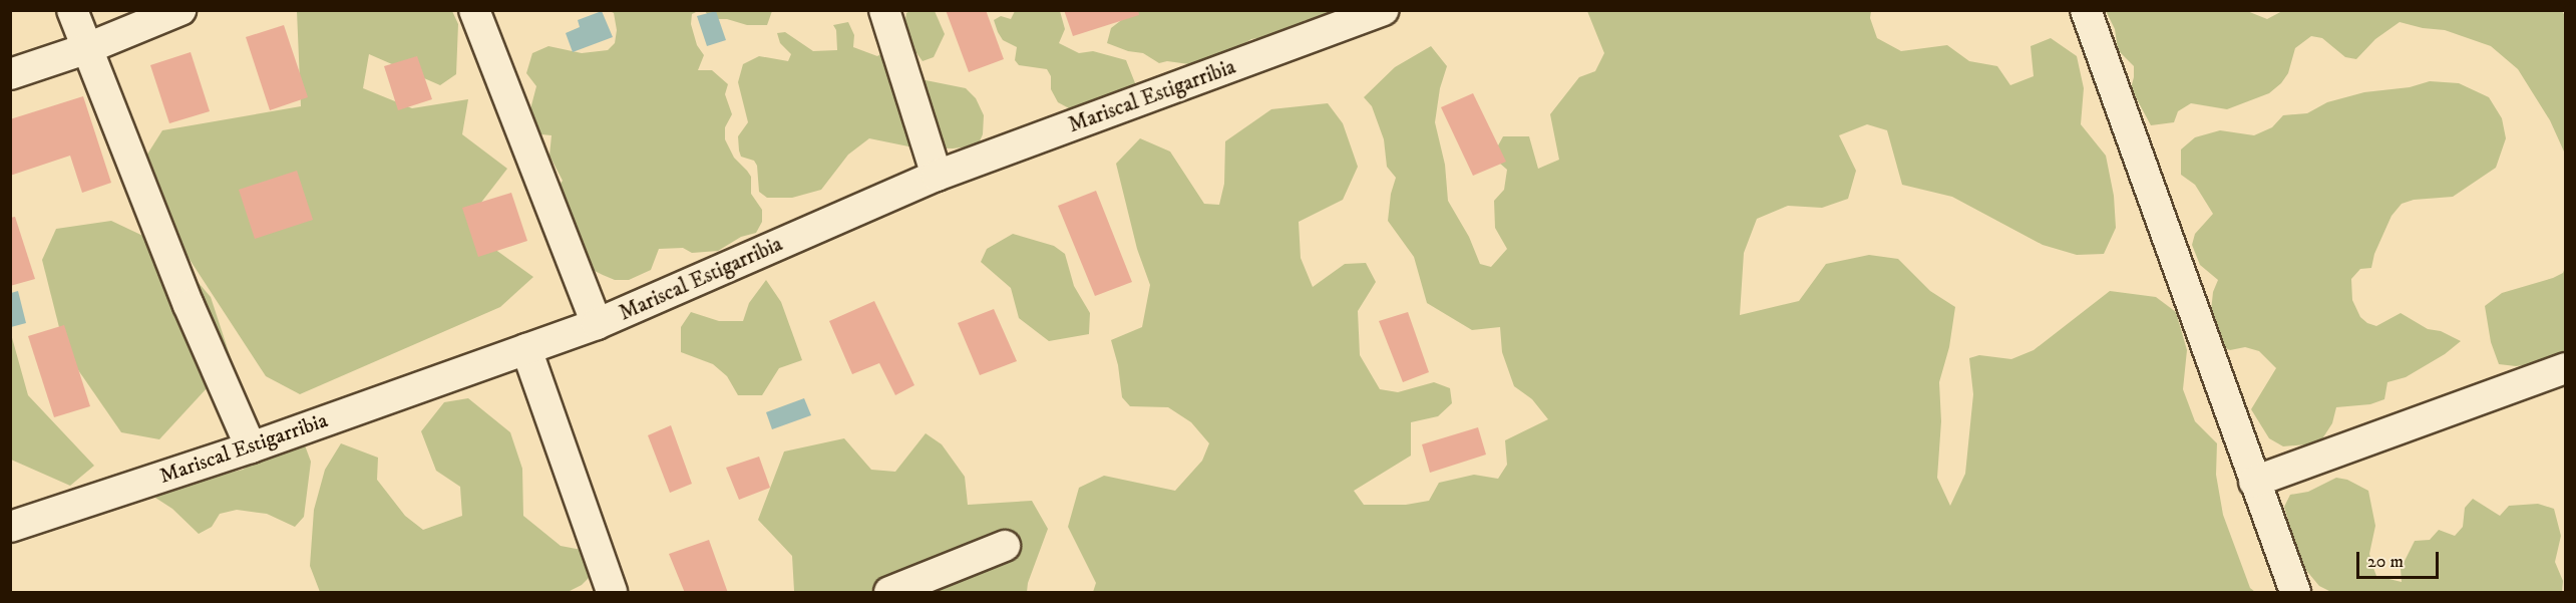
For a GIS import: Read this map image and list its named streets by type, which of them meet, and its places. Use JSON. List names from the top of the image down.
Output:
{
  "streets": {
    "street": ["Mariscal Estigarribia"]
  },
  "scale_bar": "20 m"
}
